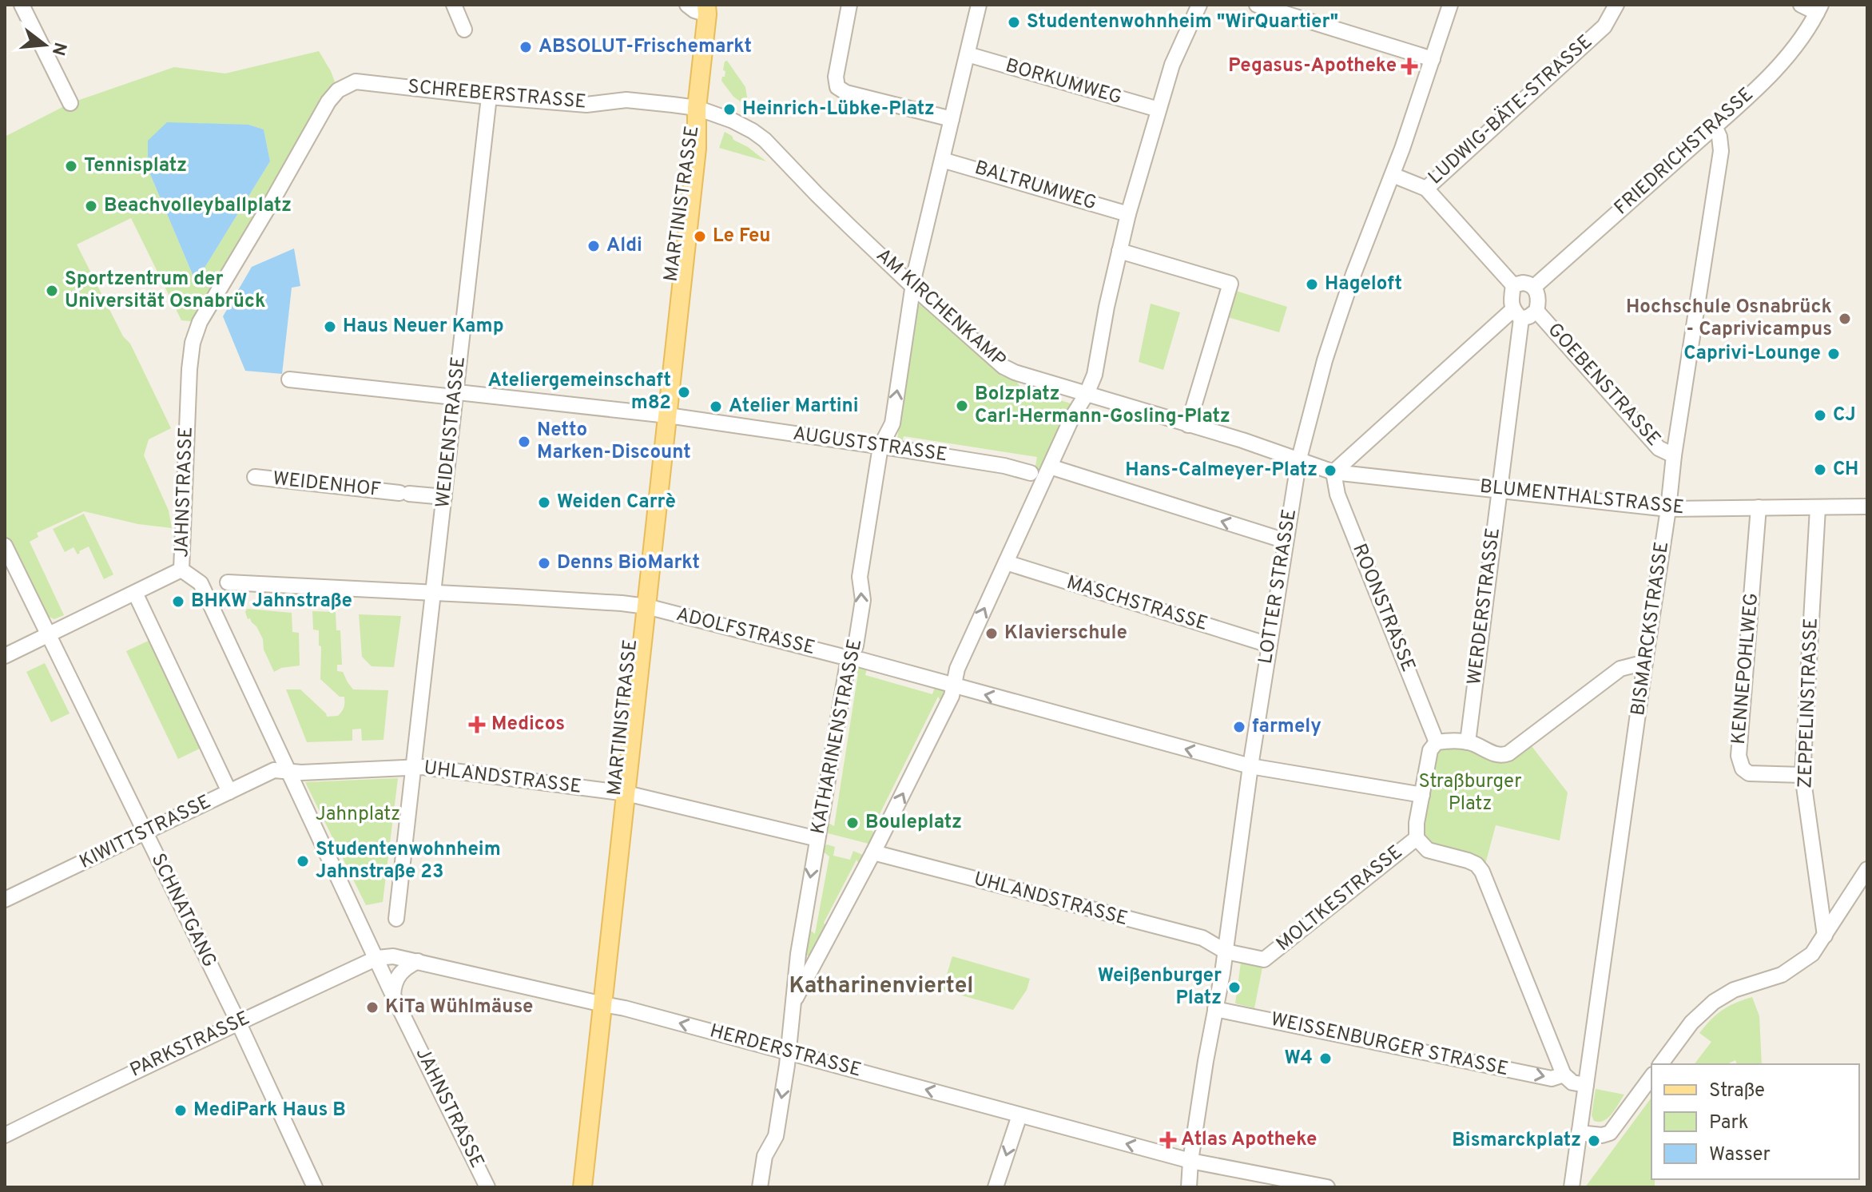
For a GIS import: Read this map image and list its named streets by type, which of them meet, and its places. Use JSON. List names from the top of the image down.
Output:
{
  "streets": {
    "main road": ["MARTINISTRASSE"],
    "street": [
      "BORKUMWEG",
      "SCHREBERSTRASSE",
      "LUDWIG-BÄTE-STRASSE",
      "FRIEDRICHSTRASSE",
      "BALTRUMWEG",
      "AM KIRCHENKAMP",
      "GOEBENSTRASSE",
      "WEIDENSTRASSE",
      "AUGUSTSTRASSE",
      "WEIDENHOF",
      "JAHNSTRASSE",
      "BLUMENTHALSTRASSE",
      "LOTTER STRASSE",
      "MASCHSTRASSE",
      "WERDERSTRASSE",
      "ROONSTRASSE",
      "BISMARCKSTRASSE",
      "ADOLFSTRASSE",
      "KENNEPOHLWEG",
      "ZEPPELINSTRASSE",
      "KATHARINENSTRASSE",
      "UHLANDSTRASSE",
      "KIWITTSTRASSE",
      "MOLTKESTRASSE",
      "SCHNATGANG",
      "PARKSTRASSE",
      "WEISSENBURGER STRASSE",
      "HERDERSTRASSE"
    ]
  },
  "crossings": [
    ["BORKUMWEG", "KATHARINENSTRASSE"],
    ["SCHREBERSTRASSE", "MARTINISTRASSE"],
    ["SCHREBERSTRASSE", "AM KIRCHENKAMP"],
    ["SCHREBERSTRASSE", "WEIDENSTRASSE"],
    ["SCHREBERSTRASSE", "JAHNSTRASSE"],
    ["LUDWIG-BÄTE-STRASSE", "LOTTER STRASSE"],
    ["FRIEDRICHSTRASSE", "GOEBENSTRASSE"],
    ["FRIEDRICHSTRASSE", "WERDERSTRASSE"],
    ["FRIEDRICHSTRASSE", "BISMARCKSTRASSE"],
    ["BALTRUMWEG", "KATHARINENSTRASSE"],
    ["MARTINISTRASSE", "AM KIRCHENKAMP"],
    ["MARTINISTRASSE", "AUGUSTSTRASSE"],
    ["MARTINISTRASSE", "ADOLFSTRASSE"],
    ["MARTINISTRASSE", "UHLANDSTRASSE"],
    ["MARTINISTRASSE", "HERDERSTRASSE"],
    ["AM KIRCHENKAMP", "BLUMENTHALSTRASSE"],
    ["AM KIRCHENKAMP", "LOTTER STRASSE"],
    ["AM KIRCHENKAMP", "KATHARINENSTRASSE"],
    ["GOEBENSTRASSE", "WERDERSTRASSE"],
    ["GOEBENSTRASSE", "BISMARCKSTRASSE"],
    ["WEIDENSTRASSE", "AUGUSTSTRASSE"],
    ["WEIDENSTRASSE", "WEIDENHOF"],
    ["WEIDENSTRASSE", "ADOLFSTRASSE"],
    ["WEIDENSTRASSE", "UHLANDSTRASSE"],
    ["AUGUSTSTRASSE", "KATHARINENSTRASSE"],
    ["JAHNSTRASSE", "KIWITTSTRASSE"],
    ["JAHNSTRASSE", "PARKSTRASSE"],
    ["JAHNSTRASSE", "HERDERSTRASSE"],
    ["BLUMENTHALSTRASSE", "LOTTER STRASSE"],
    ["BLUMENTHALSTRASSE", "WERDERSTRASSE"],
    ["BLUMENTHALSTRASSE", "ROONSTRASSE"],
    ["BLUMENTHALSTRASSE", "BISMARCKSTRASSE"],
    ["BLUMENTHALSTRASSE", "KENNEPOHLWEG"],
    ["BLUMENTHALSTRASSE", "ZEPPELINSTRASSE"],
    ["LOTTER STRASSE", "MASCHSTRASSE"],
    ["LOTTER STRASSE", "ADOLFSTRASSE"],
    ["LOTTER STRASSE", "UHLANDSTRASSE"],
    ["LOTTER STRASSE", "MOLTKESTRASSE"],
    ["LOTTER STRASSE", "WEISSENBURGER STRASSE"],
    ["LOTTER STRASSE", "HERDERSTRASSE"],
    ["ADOLFSTRASSE", "KATHARINENSTRASSE"],
    ["KENNEPOHLWEG", "ZEPPELINSTRASSE"],
    ["KATHARINENSTRASSE", "UHLANDSTRASSE"],
    ["KATHARINENSTRASSE", "HERDERSTRASSE"],
    ["UHLANDSTRASSE", "MOLTKESTRASSE"],
    ["KIWITTSTRASSE", "SCHNATGANG"],
    ["SCHNATGANG", "PARKSTRASSE"],
    ["PARKSTRASSE", "HERDERSTRASSE"]
  ],
  "one_way": ["WEISSENBURGER STRASSE", "HERDERSTRASSE"],
  "districts": ["Katharinenviertel"],
  "parks": ["Straßburger Platz", "Jahnplatz"],
  "places": {
    "other": [
      "Studentenwohnheim \"WirQuartier\"",
      "ABSOLUT-Frischemarkt",
      "Heinrich-Lübke-Platz",
      "Tennisplatz",
      "Beachvolleyballplatz",
      "Le Feu",
      "Aldi",
      "Hageloft",
      "Sportzentrum der Universität Osnabrück",
      "Hochschule Osnabrück - Caprivicampus",
      "Haus Neuer Kamp",
      "Caprivi-Lounge",
      "Ateliergemeinschaft m82",
      "Bolzplatz Carl-Hermann-Gosling-Platz",
      "Atelier Martini",
      "CJ",
      "Netto Marken-Discount",
      "CH",
      "Hans-Calmeyer-Platz",
      "Weiden Carrè",
      "Denns BioMarkt",
      "BHKW Jahnstraße",
      "Klavierschule",
      "farmely",
      "Bouleplatz",
      "Studentenwohnheim Jahnstraße 23",
      "Weißenburger Platz",
      "KiTa Wühlmäuse",
      "W4",
      "MediPark Haus B",
      "Bismarckplatz"
    ],
    "health": ["Pegasus-Apotheke", "Medicos", "Atlas Apotheke"]
  },
  "legend": ["Straße", "Park", "Wasser"],
  "north": "right"
}
